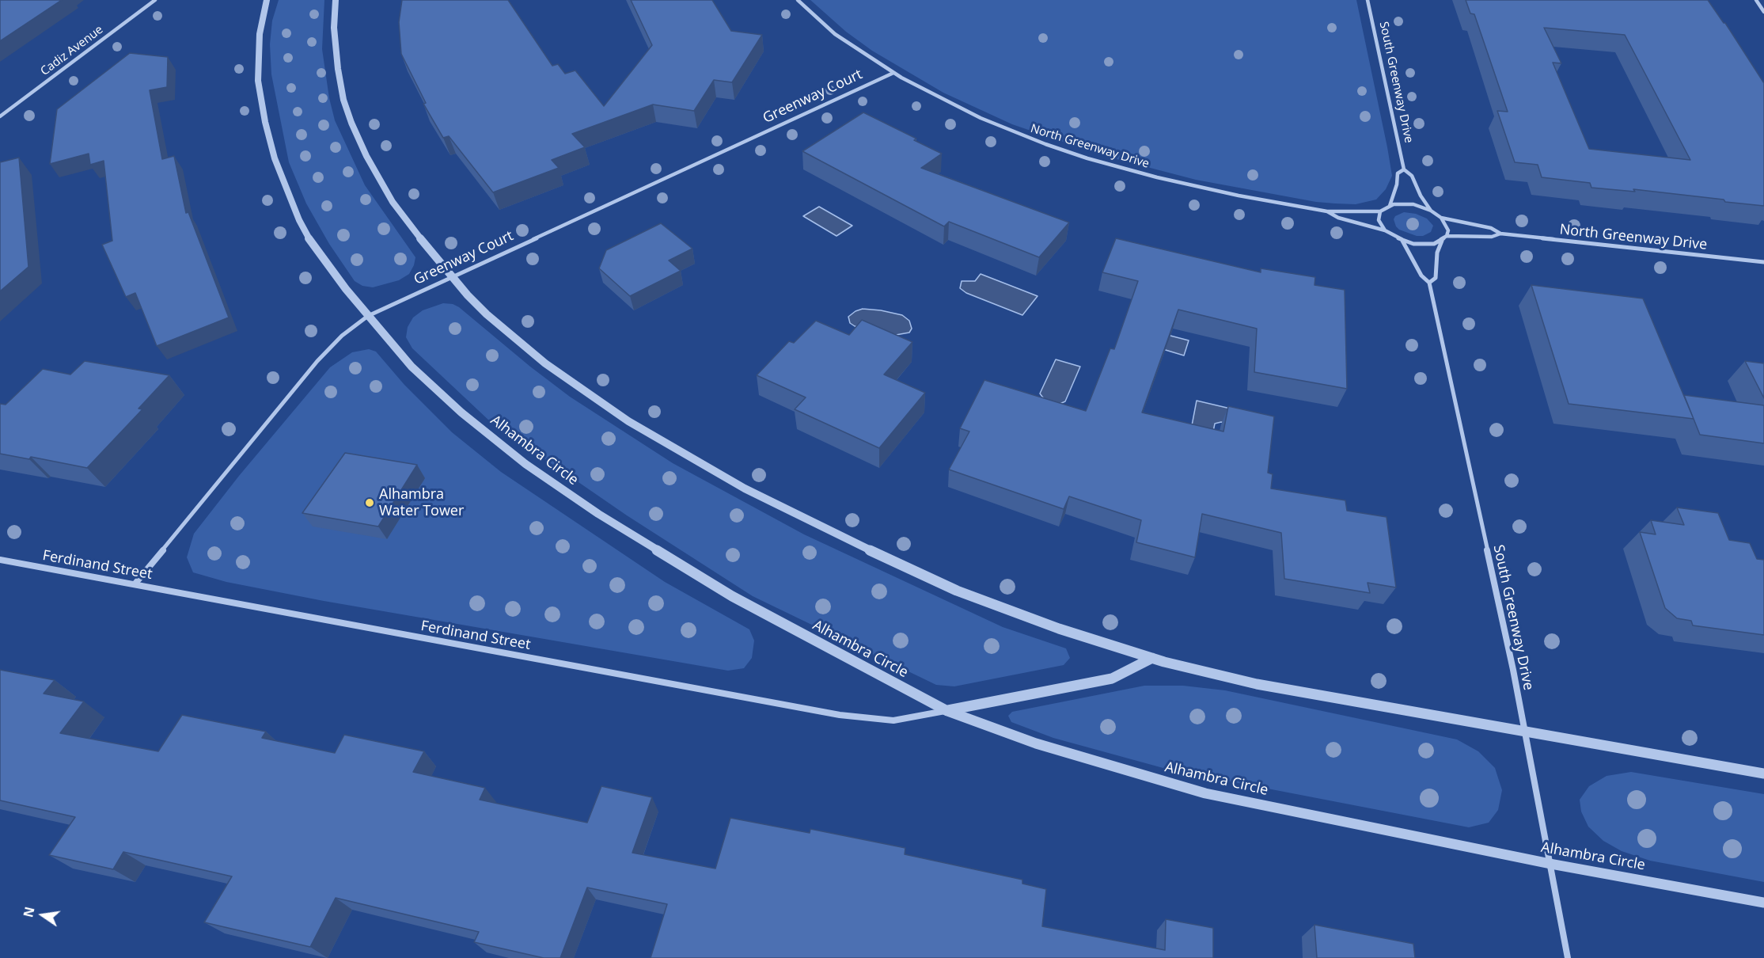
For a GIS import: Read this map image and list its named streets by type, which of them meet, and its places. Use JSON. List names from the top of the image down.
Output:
{
  "streets": {
    "street": [
      "Cadiz Avenue",
      "South Greenway Drive",
      "Greenway Court",
      "North Greenway Drive",
      "Alhambra Circle",
      "Ferdinand Street"
    ]
  },
  "crossings": [
    ["South Greenway Drive", "North Greenway Drive"],
    ["South Greenway Drive", "Alhambra Circle"],
    ["Greenway Court", "North Greenway Drive"],
    ["Greenway Court", "Alhambra Circle"],
    ["Greenway Court", "Ferdinand Street"],
    ["Alhambra Circle", "Ferdinand Street"]
  ],
  "places": ["Alhambra Water Tower"],
  "north": "left"
}
